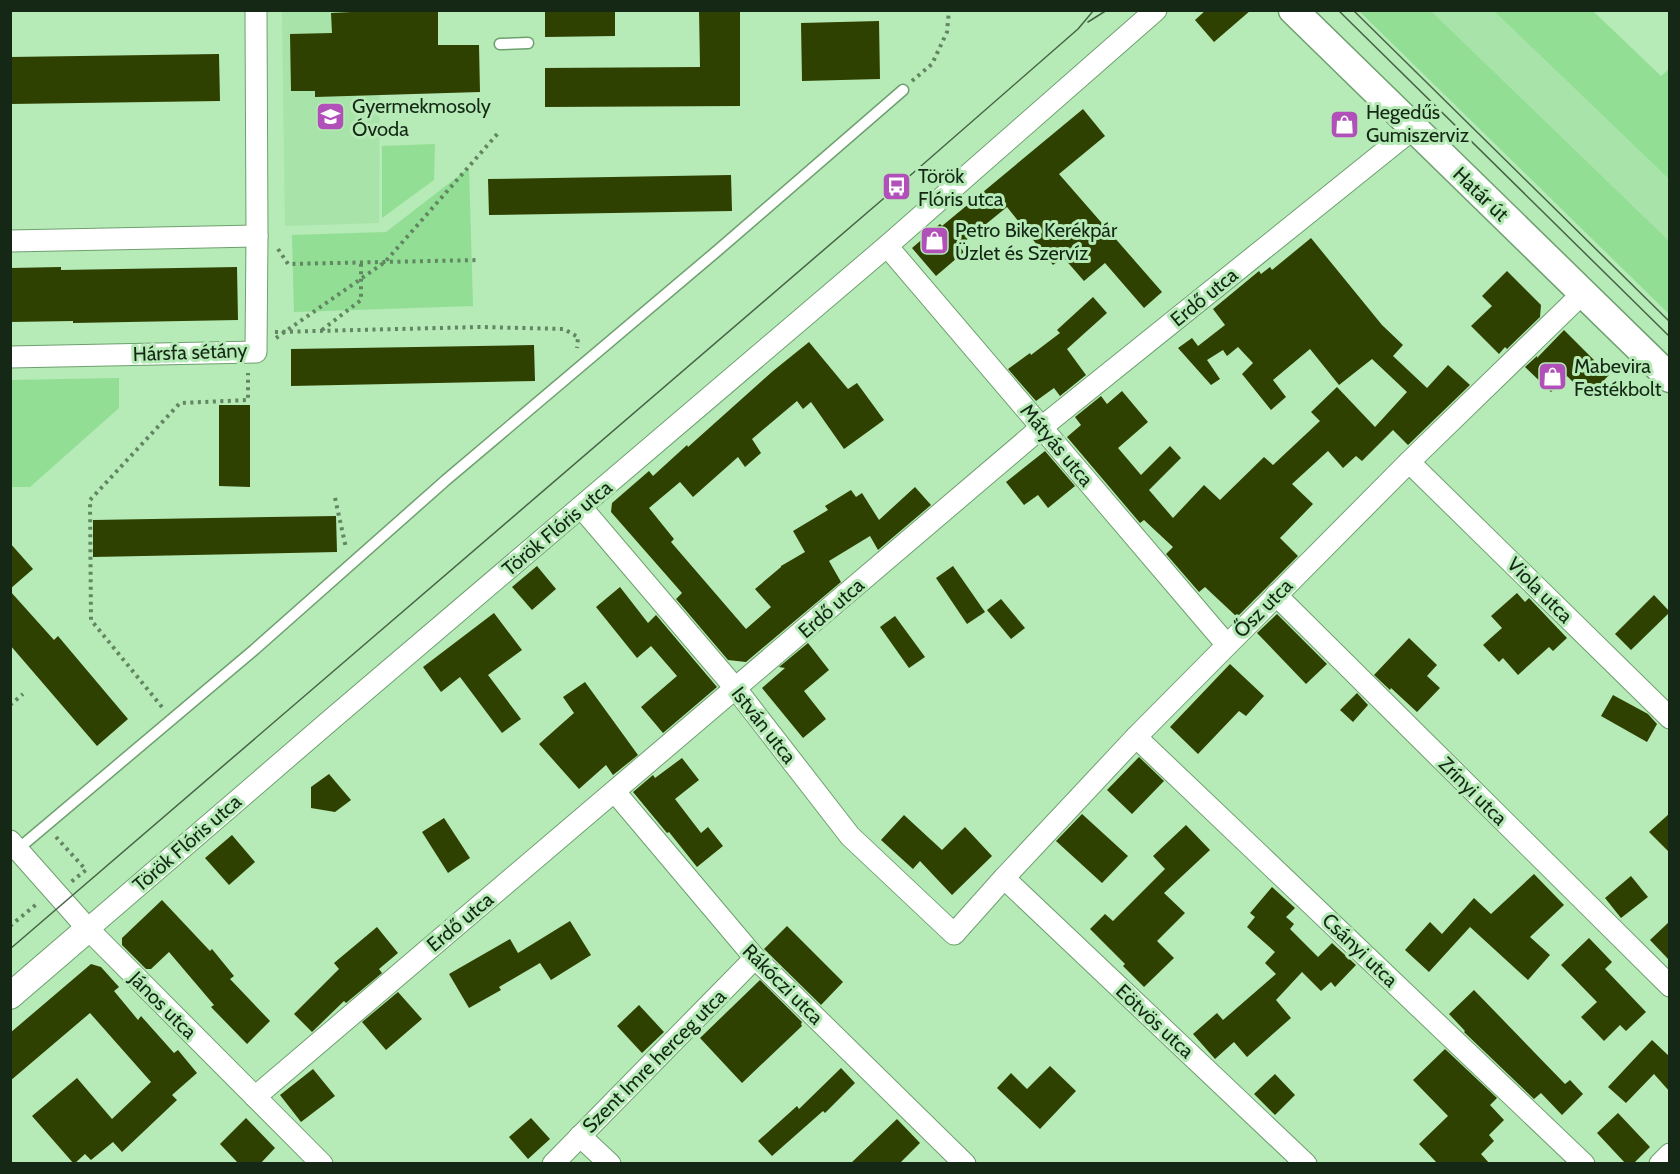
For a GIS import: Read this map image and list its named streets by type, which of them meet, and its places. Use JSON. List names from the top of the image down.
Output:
{
  "streets": {
    "main road": ["Határ út"],
    "street": [
      "Erdő utca",
      "Hársfa sétány",
      "Mátyás utca",
      "Török Flóris utca",
      "Viola utca",
      "Ősz utca",
      "István utca",
      "Zrínyi utca",
      "Csányi utca",
      "Rákóczi utca",
      "János utca",
      "Eötvös utca",
      "Szent Imre herceg utca"
    ]
  },
  "crossings": [
    ["Határ út", "Erdő utca"],
    ["Határ út", "Ősz utca"],
    ["Erdő utca", "Mátyás utca"],
    ["Erdő utca", "István utca"],
    ["Erdő utca", "Rákóczi utca"],
    ["Erdő utca", "János utca"],
    ["Mátyás utca", "Török Flóris utca"],
    ["Mátyás utca", "Ősz utca"],
    ["Török Flóris utca", "István utca"],
    ["Török Flóris utca", "János utca"],
    ["Viola utca", "Ősz utca"],
    ["Ősz utca", "István utca"],
    ["Ősz utca", "Zrínyi utca"],
    ["Ősz utca", "Csányi utca"],
    ["Ősz utca", "Eötvös utca"],
    ["Rákóczi utca", "Szent Imre herceg utca"]
  ],
  "places": {
    "school or university": ["Gyermekmosoly Óvoda"],
    "shop": ["Hegedűs Gumiszerviz", "Petro Bike Kerékpár Üzlet és Szervíz", "Mabevira Festékbolt"],
    "bus stop": ["Török Flóris utca"]
  }
}
